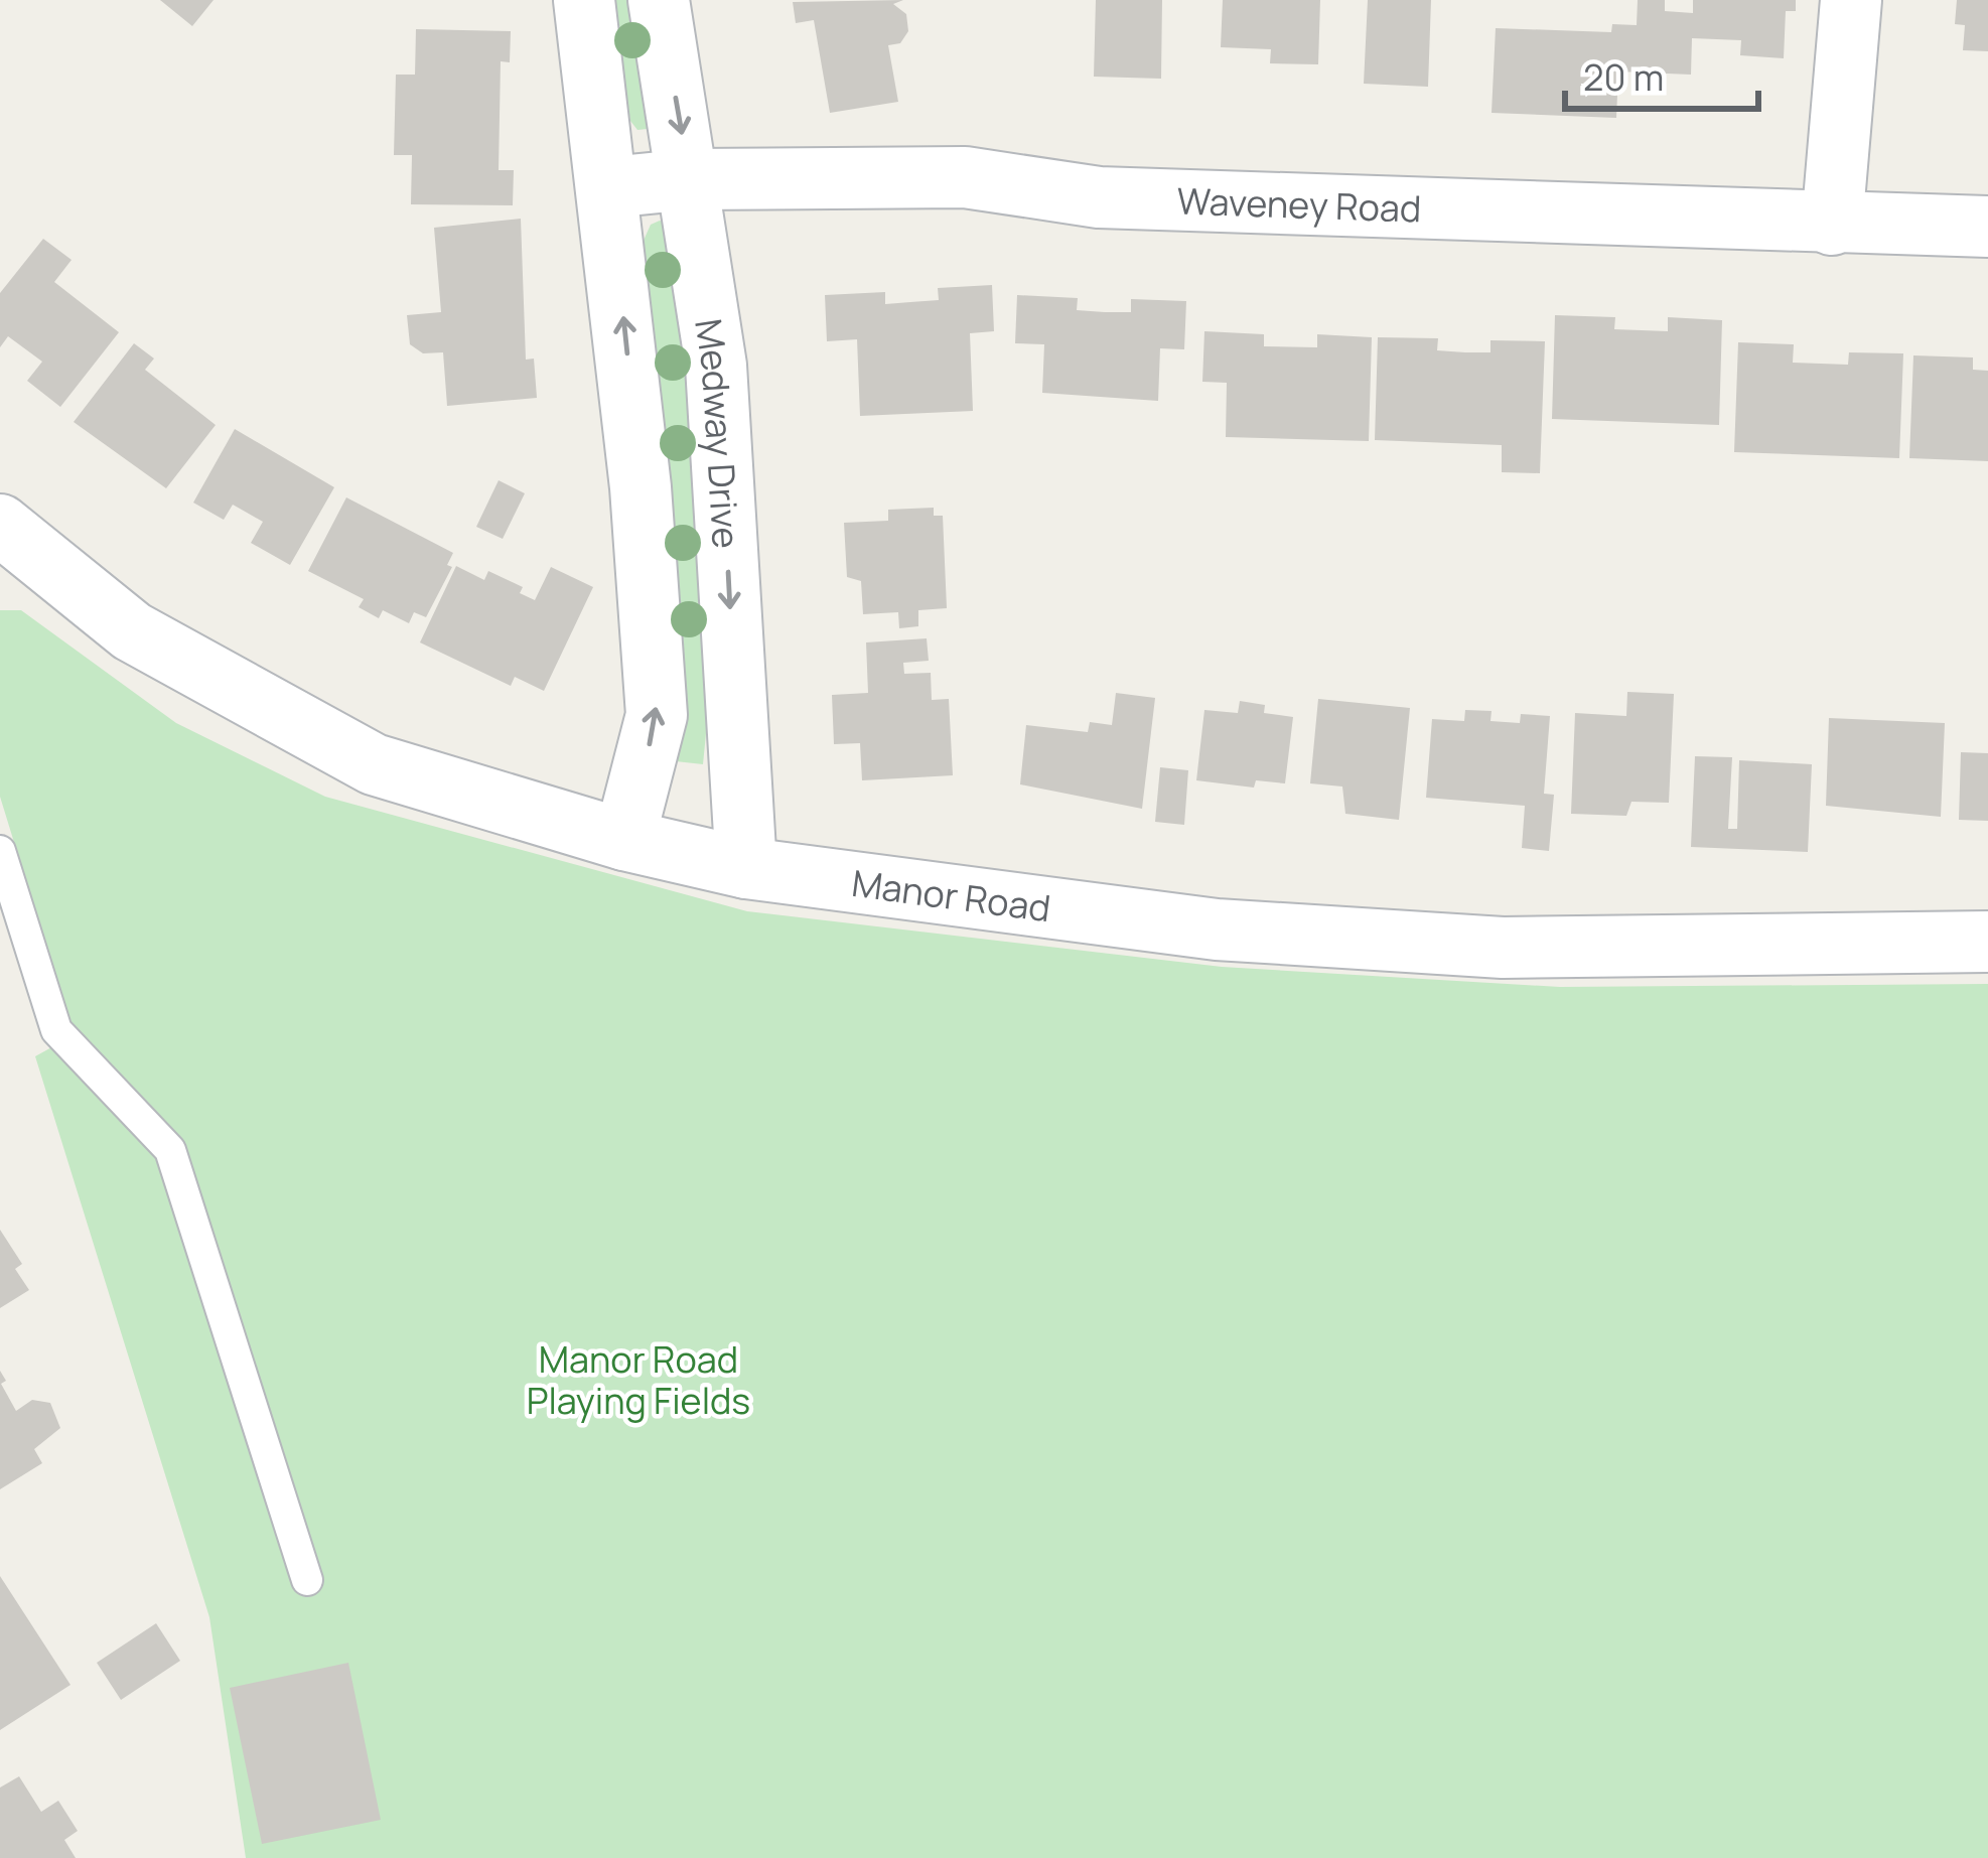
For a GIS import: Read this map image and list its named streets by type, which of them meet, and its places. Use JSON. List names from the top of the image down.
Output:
{
  "streets": {
    "street": ["Waveney Road", "Medway Drive", "Manor Road"]
  },
  "crossings": [
    ["Waveney Road", "Medway Drive"],
    ["Medway Drive", "Manor Road"]
  ],
  "parks": ["Manor Road Playing Fields"],
  "scale_bar": "20 m"
}
